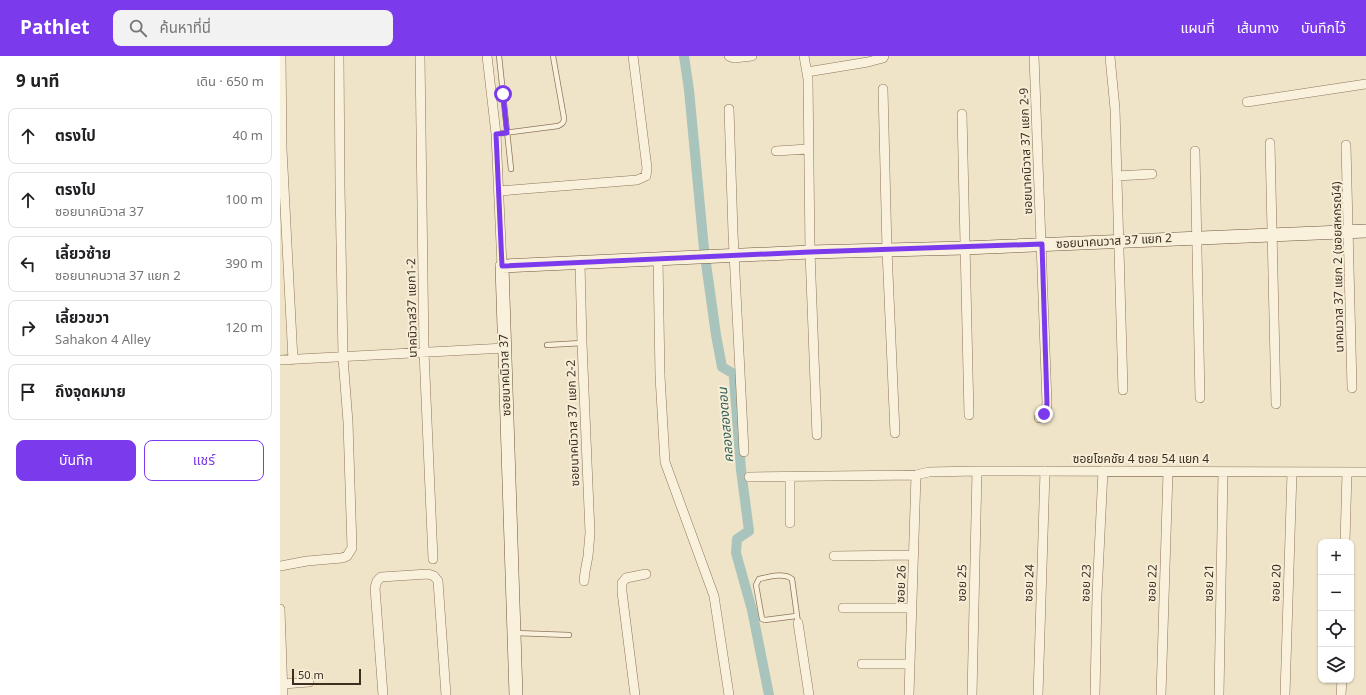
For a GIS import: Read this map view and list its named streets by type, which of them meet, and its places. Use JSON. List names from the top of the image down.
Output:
{
  "streets": {
    "street": [
      "ซอยนาคนิวาส 37 แยก 2-9",
      "ซอยนาคนวาส 37 แยก 2",
      "นาคนวาส 37 แยก 2 (ซอยสหกรณ์4)",
      "นาคนิวาส37 แยก1-2",
      "ซอยนาคนิวาส 37",
      "ซอยนาคนิวาส 37 แยก 2-2",
      "ซอยโชคชัย 4 ซอย 54 แยก 4",
      "ซอย 25",
      "ซอย 24",
      "ซอย 23",
      "ซอย 22",
      "ซอย 21",
      "ซอย 20",
      "ซอย 26"
    ]
  },
  "crossings": [
    ["ซอยนาคนิวาส 37 แยก 2-9", "ซอยนาคนวาส 37 แยก 2"],
    ["ซอยนาคนวาส 37 แยก 2", "นาคนวาส 37 แยก 2 (ซอยสหกรณ์4)"],
    ["ซอยนาคนวาส 37 แยก 2", "ซอยนาคนิวาส 37"],
    ["ซอยนาคนวาส 37 แยก 2", "ซอยนาคนิวาส 37 แยก 2-2"],
    ["ซอยโชคชัย 4 ซอย 54 แยก 4", "ซอย 25"],
    ["ซอยโชคชัย 4 ซอย 54 แยก 4", "ซอย 24"],
    ["ซอยโชคชัย 4 ซอย 54 แยก 4", "ซอย 23"],
    ["ซอยโชคชัย 4 ซอย 54 แยก 4", "ซอย 22"],
    ["ซอยโชคชัย 4 ซอย 54 แยก 4", "ซอย 21"],
    ["ซอยโชคชัย 4 ซอย 54 แยก 4", "ซอย 20"],
    ["ซอยโชคชัย 4 ซอย 54 แยก 4", "ซอย 26"]
  ],
  "water": ["คลองสองตอน"],
  "scale_bar": "50 m",
  "page": {
    "header": "Pathlet",
    "search": "ค้นหาที่นี่",
    "nav": ["แผนที่", "เส้นทาง", "บันทึกไว้"],
    "heading": ["9 นาที", "เดิน · 650 m"],
    "list": [
      ["ตรงไป", "40 m"],
      ["ตรงไป", "ซอยนาคนิวาส 37", "100 m"],
      ["เลี้ยวซ้าย", "ซอยนาคนวาส 37 แยก 2", "390 m"],
      ["เลี้ยวขวา", "Sahakon 4 Alley", "120 m"],
      "ถึงจุดหมาย"
    ],
    "buttons": ["บันทึก", "แชร์"],
    "map_buttons": ["+", "−"],
    "scale": "50 m"
  }
}
